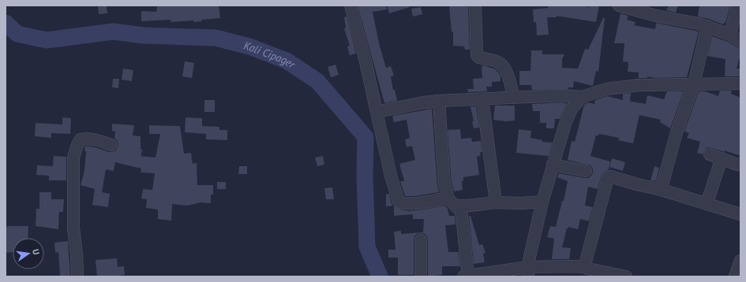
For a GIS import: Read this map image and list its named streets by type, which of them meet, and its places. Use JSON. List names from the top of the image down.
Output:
{
  "water": ["Kali Cipager"],
  "north": "right"
}
